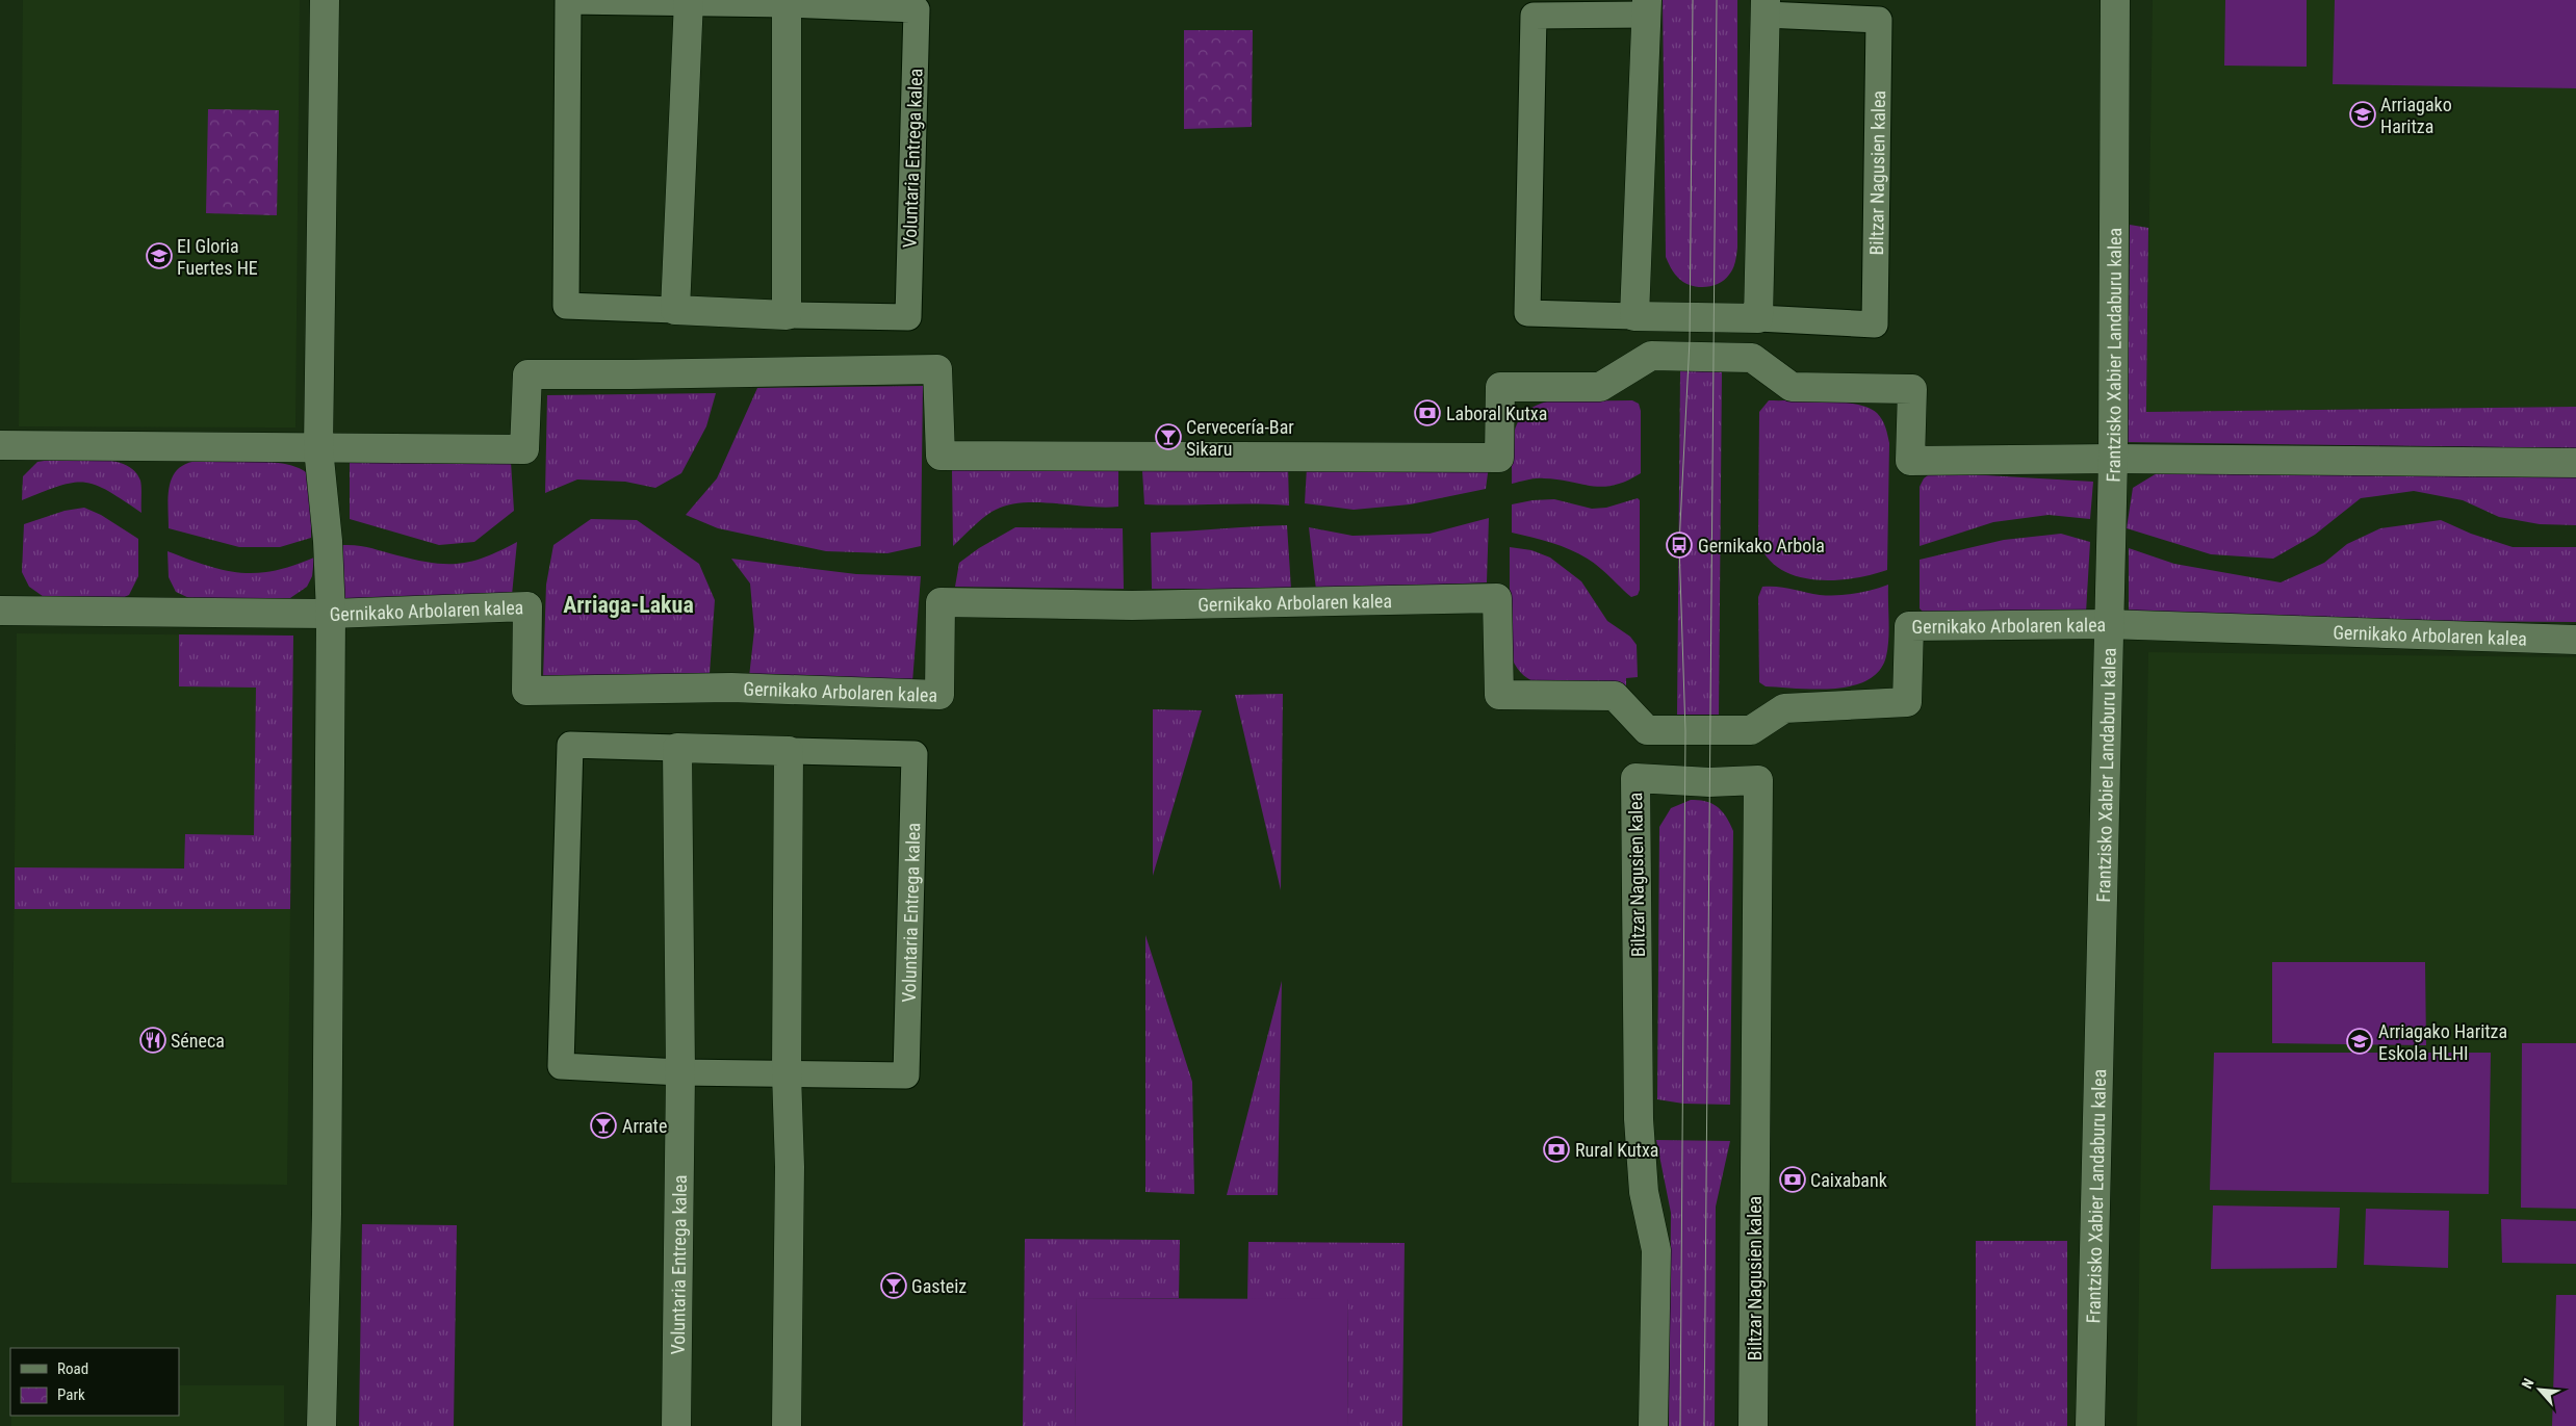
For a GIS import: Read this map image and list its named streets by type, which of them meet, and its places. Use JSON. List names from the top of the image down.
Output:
{
  "streets": {
    "street": [
      "Voluntaria Entrega kalea",
      "Biltzar Nagusien kalea",
      "Frantzisko Xabier Landaburu kalea",
      "Gernikako Arbolaren kalea"
    ]
  },
  "crossings": [
    ["Frantzisko Xabier Landaburu kalea", "Gernikako Arbolaren kalea"]
  ],
  "districts": ["Arriaga-Lakua"],
  "places": {
    "school or university": ["Arriagako Haritza", "EI Gloria Fuertes HE", "Arriagako Haritza Eskola HLHI"],
    "bank": ["Laboral Kutxa", "Rural Kutxa", "Caixabank"],
    "bar": ["Cervecería-Bar Sikaru", "Arrate", "Gasteiz"],
    "bus stop": ["Gernikako Arbola"],
    "restaurant": ["Séneca"]
  },
  "legend": ["Road", "Park"],
  "north": "top left"
}
